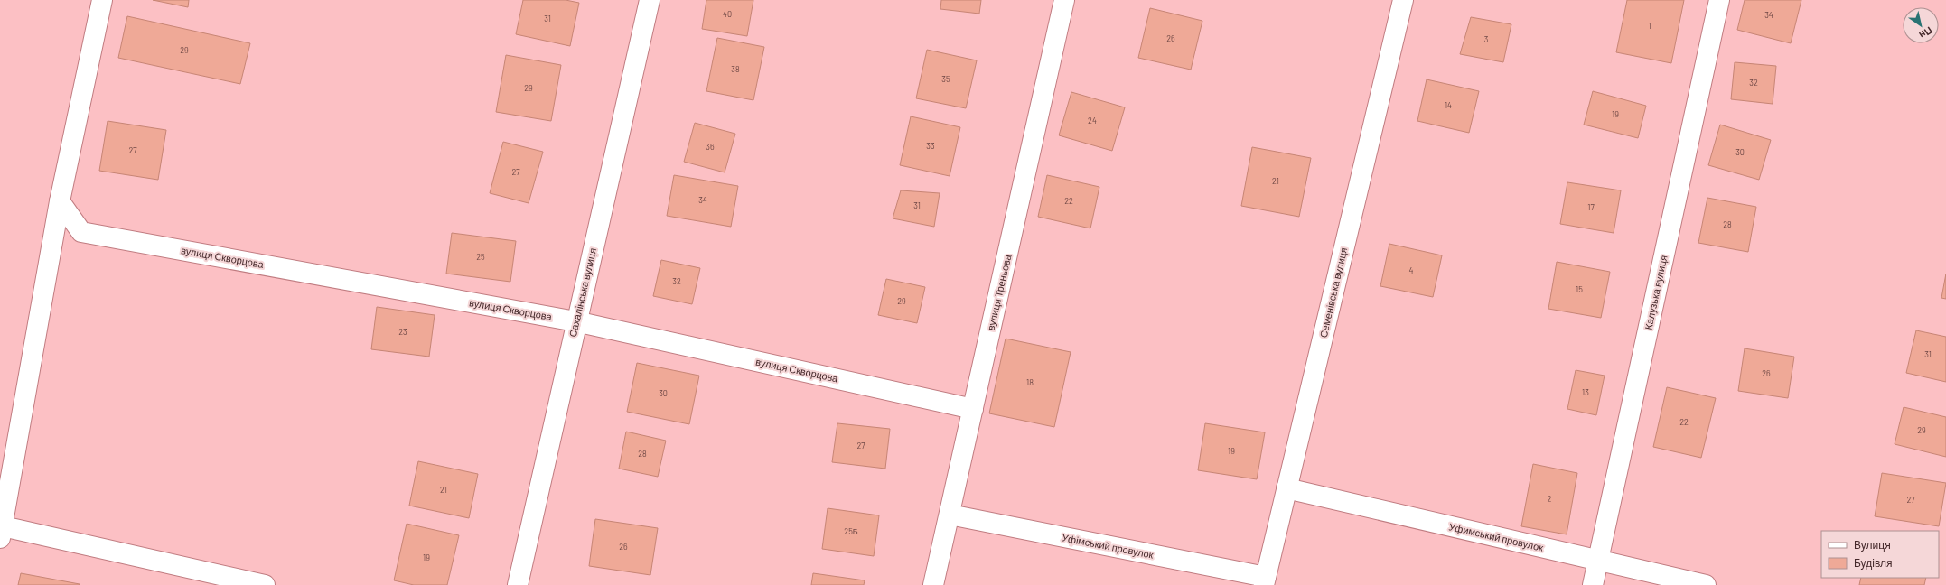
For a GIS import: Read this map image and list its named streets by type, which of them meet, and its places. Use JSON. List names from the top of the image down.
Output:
{
  "streets": {
    "street": [
      "вулиця Скворцова",
      "Сахалінська вулиця",
      "вулиця Треньова",
      "Семенівська вулиця",
      "Калузька вулиця",
      "Уфимський провулок",
      "Уфімський провулок"
    ]
  },
  "crossings": [
    ["вулиця Скворцова", "Сахалінська вулиця"],
    ["вулиця Скворцова", "вулиця Треньова"],
    ["вулиця Треньова", "Уфімський провулок"],
    ["Семенівська вулиця", "Уфимський провулок"],
    ["Семенівська вулиця", "Уфімський провулок"],
    ["Калузька вулиця", "Уфимський провулок"]
  ],
  "house_numbers": [
    "40",
    "34",
    "31",
    "1",
    "26",
    "3",
    "29",
    "38",
    "35",
    "32",
    "29",
    "14",
    "19",
    "24",
    "33",
    "36",
    "27",
    "30",
    "27",
    "21",
    "34",
    "22",
    "31",
    "17",
    "28",
    "25",
    "4",
    "32",
    "15",
    "29",
    "23",
    "31",
    "26",
    "18",
    "13",
    "30",
    "22",
    "29",
    "27",
    "19",
    "28",
    "21",
    "2",
    "27",
    "25Б",
    "26",
    "19"
  ],
  "legend": ["Вулиця", "Будівля"],
  "north": "bottom right"
}
